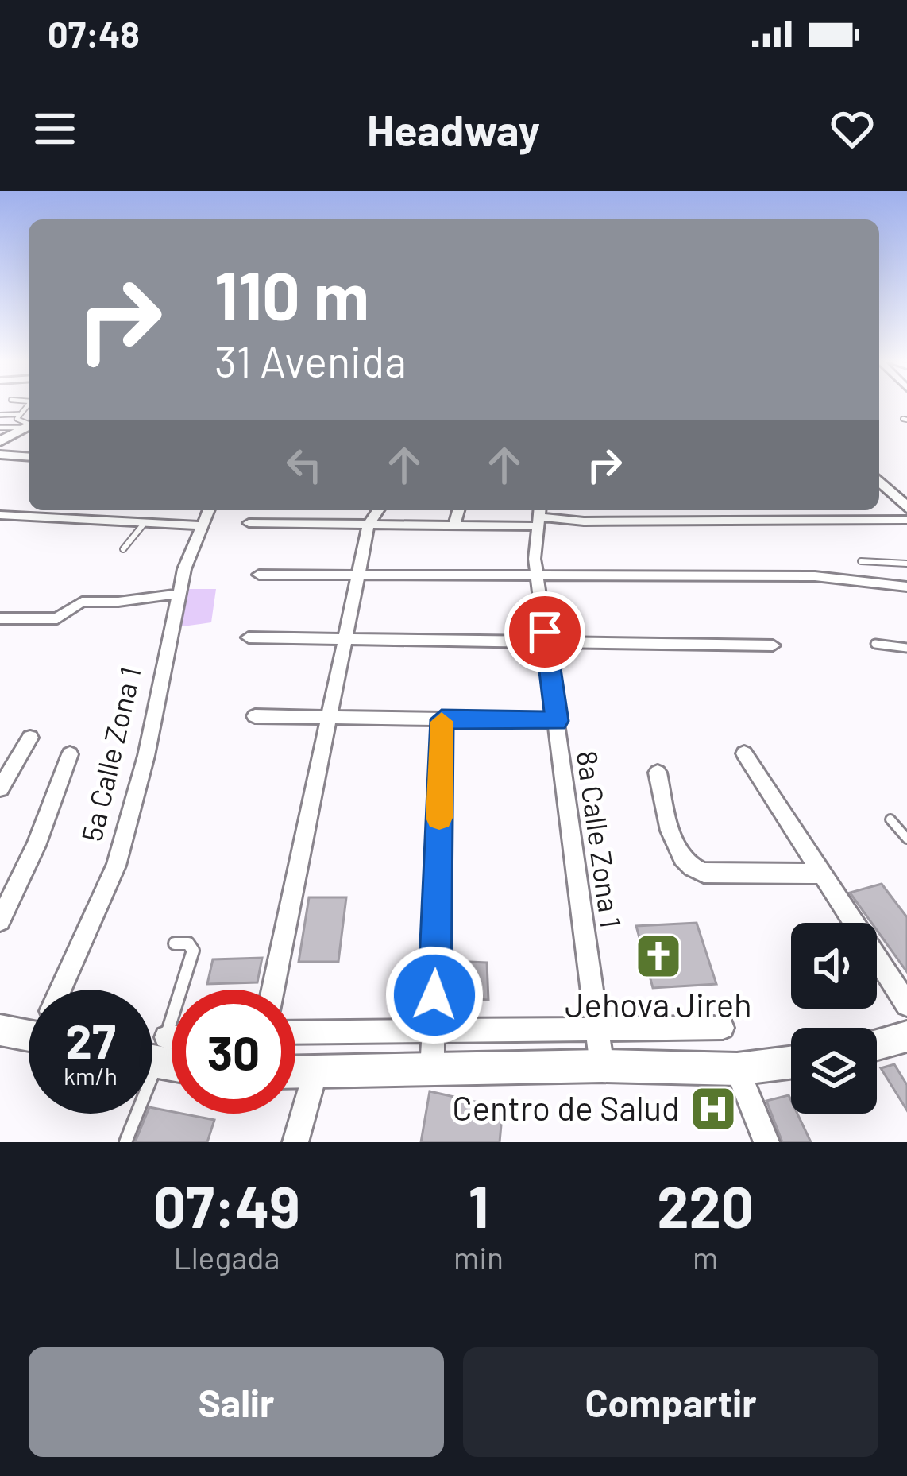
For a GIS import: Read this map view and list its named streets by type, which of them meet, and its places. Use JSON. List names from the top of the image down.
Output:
{
  "streets": {
    "street": ["5a Calle Zona 1", "8a Calle Zona 1"]
  },
  "places": {
    "church": ["Jehova Jireh"],
    "hospital": ["Centro de Salud"]
  },
  "page": {
    "status": "07:48",
    "header": "Headway",
    "turn": ["110 m", "31 Avenida"],
    "speed": "27 km/h",
    "limit": "30",
    "eta": [
      "07:49",
      "Llegada",
      "1",
      "min",
      "220",
      "m"
    ],
    "buttons": ["Salir", "Compartir"]
  }
}
